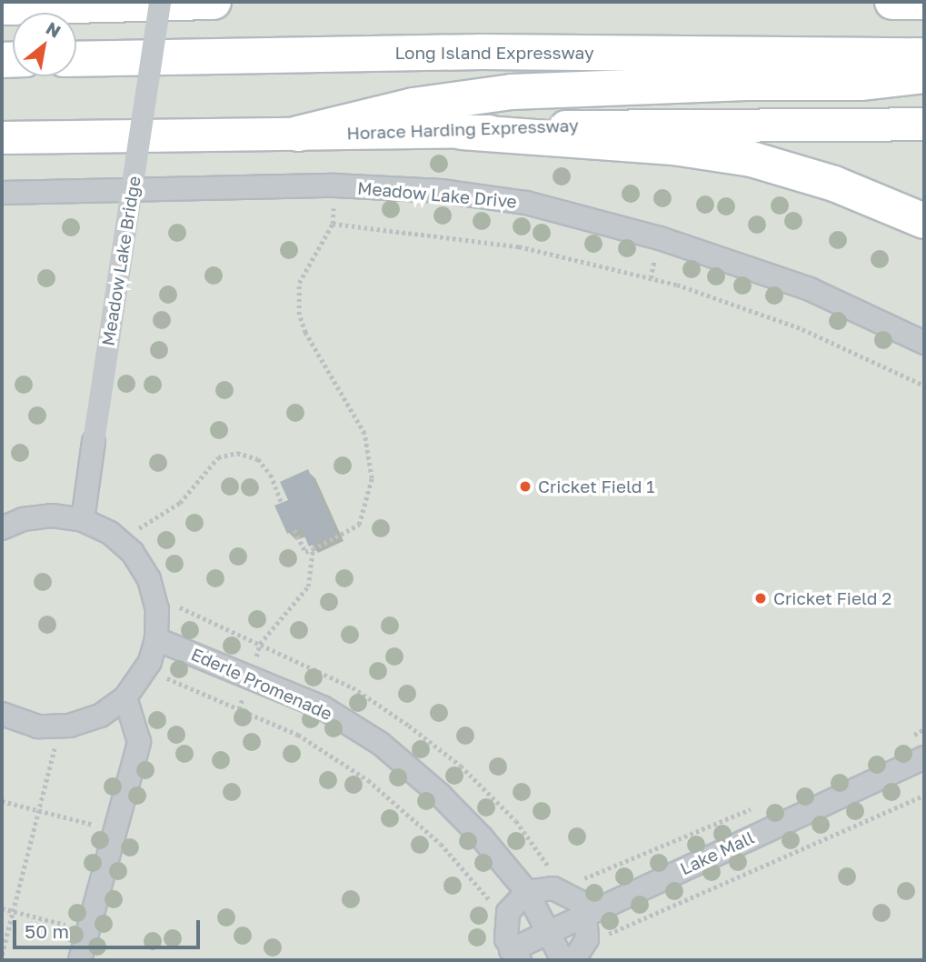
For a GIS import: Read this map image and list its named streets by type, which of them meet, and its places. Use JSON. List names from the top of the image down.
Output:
{
  "streets": {
    "highway": ["Long Island Expressway"],
    "main road": ["Horace Harding Expressway"],
    "street": [
      "Meadow Lake Drive",
      "Meadow Lake Bridge",
      "Ederle Promenade",
      "Lake Mall"
    ]
  },
  "crossings": [
    ["Ederle Promenade", "Lake Mall"]
  ],
  "places": ["Cricket Field 1", "Cricket Field 2"],
  "scale_bar": "50 m",
  "north": "top right"
}
